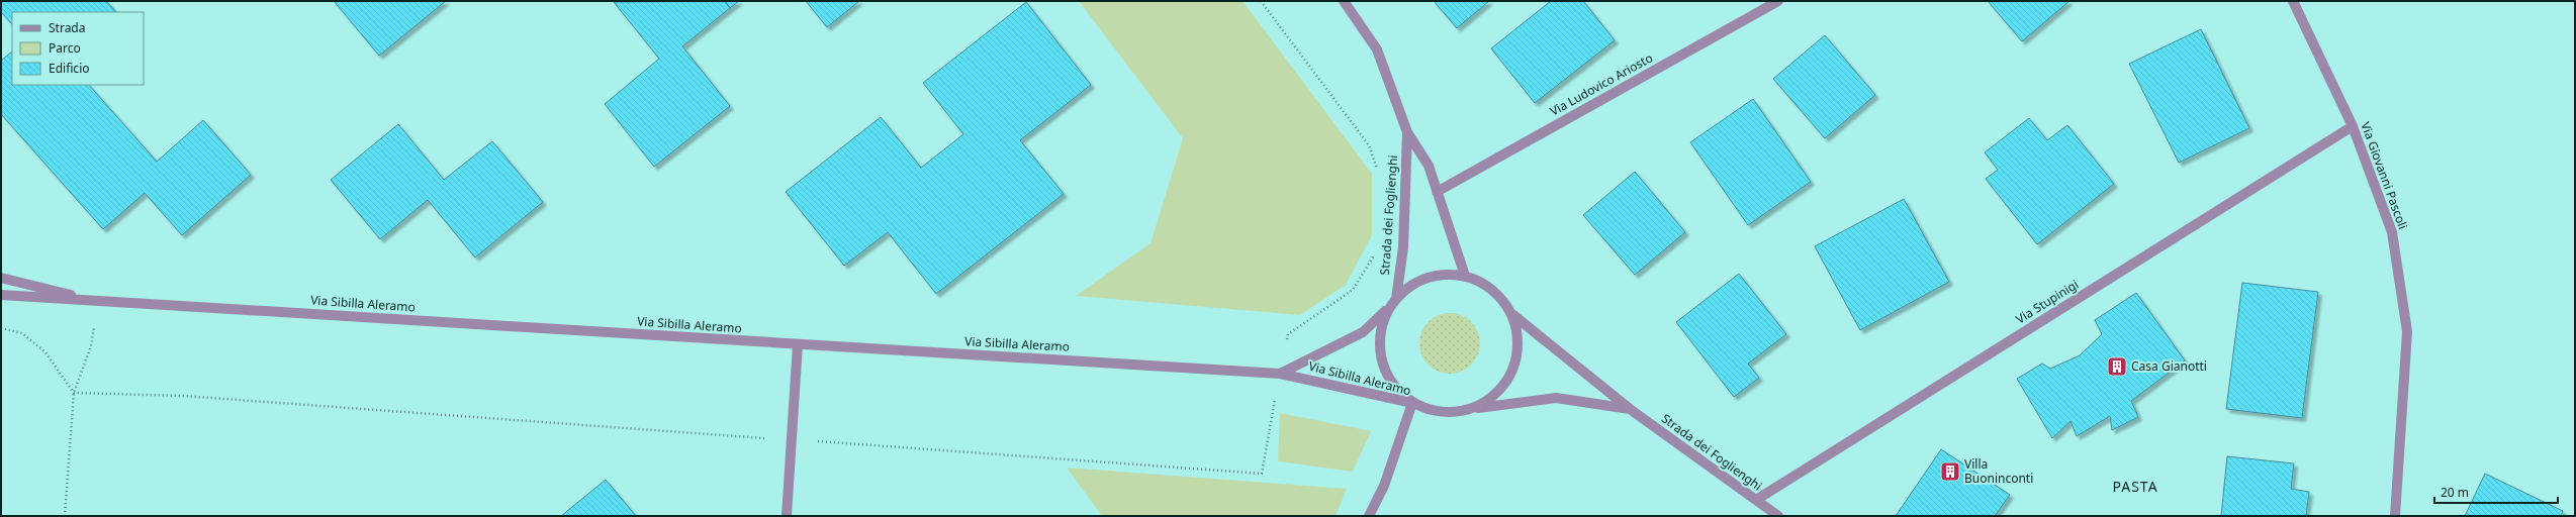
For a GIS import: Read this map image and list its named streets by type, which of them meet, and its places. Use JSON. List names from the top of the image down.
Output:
{
  "streets": {
    "street": [
      "Via Ludovico Ariosto",
      "Via Giovanni Pascoli",
      "Strada dei Foglienghi",
      "Via Stupinigi",
      "Via Sibilla Aleramo"
    ]
  },
  "crossings": [
    ["Via Ludovico Ariosto", "Strada dei Foglienghi"],
    ["Via Giovanni Pascoli", "Via Stupinigi"],
    ["Strada dei Foglienghi", "Via Stupinigi"],
    ["Strada dei Foglienghi", "Via Sibilla Aleramo"]
  ],
  "districts": ["PASTA"],
  "places": {
    "building": ["Casa Gianotti", "Villa Buoninconti"]
  },
  "legend": ["Strada", "Parco", "Edificio"],
  "scale_bar": "20 m"
}
